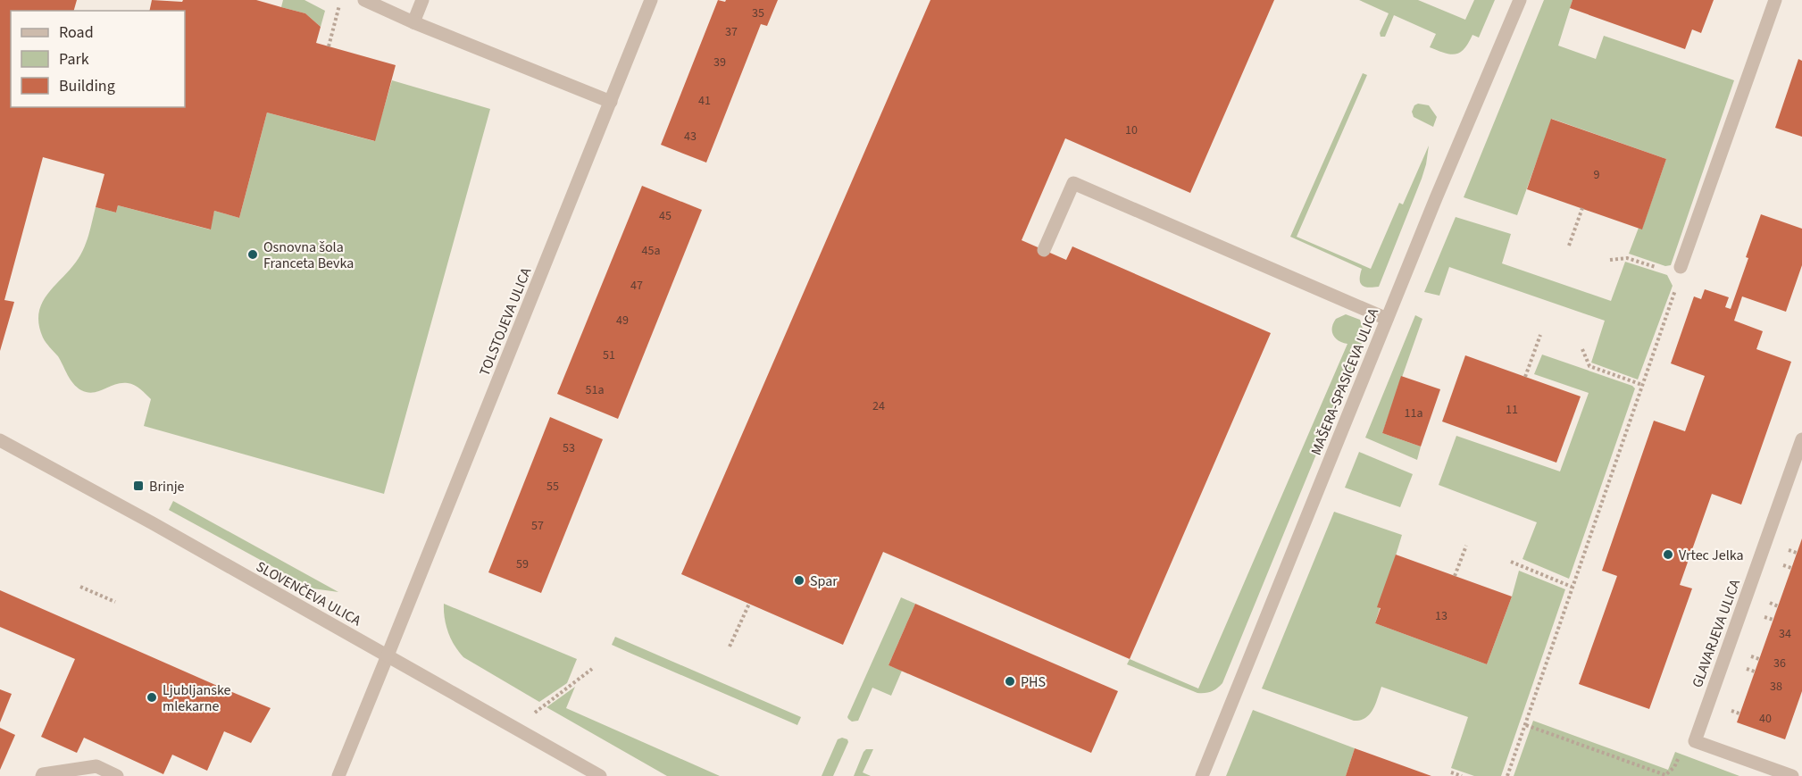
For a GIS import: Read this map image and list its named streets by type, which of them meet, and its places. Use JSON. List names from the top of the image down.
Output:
{
  "streets": {
    "street": [
      "TOLSTOJEVA ULICA",
      "MAŠERA-SPASIĆEVA ULICA",
      "SLOVENČEVA ULICA",
      "GLAVARJEVA ULICA"
    ]
  },
  "crossings": [
    ["TOLSTOJEVA ULICA", "SLOVENČEVA ULICA"]
  ],
  "places": {
    "other": [
      "Osnovna šola Franceta Bevka",
      "Vrtec Jelka",
      "Spar",
      "PHS",
      "Ljubljanske mlekarne"
    ],
    "transit": ["Brinje"]
  },
  "house_numbers": [
    "35",
    "37",
    "39",
    "41",
    "10",
    "43",
    "9",
    "45",
    "45a",
    "47",
    "49",
    "51",
    "51a",
    "24",
    "11",
    "11a",
    "53",
    "55",
    "57",
    "59",
    "13",
    "34",
    "36",
    "38",
    "40"
  ],
  "legend": ["Road", "Park", "Building"]
}
